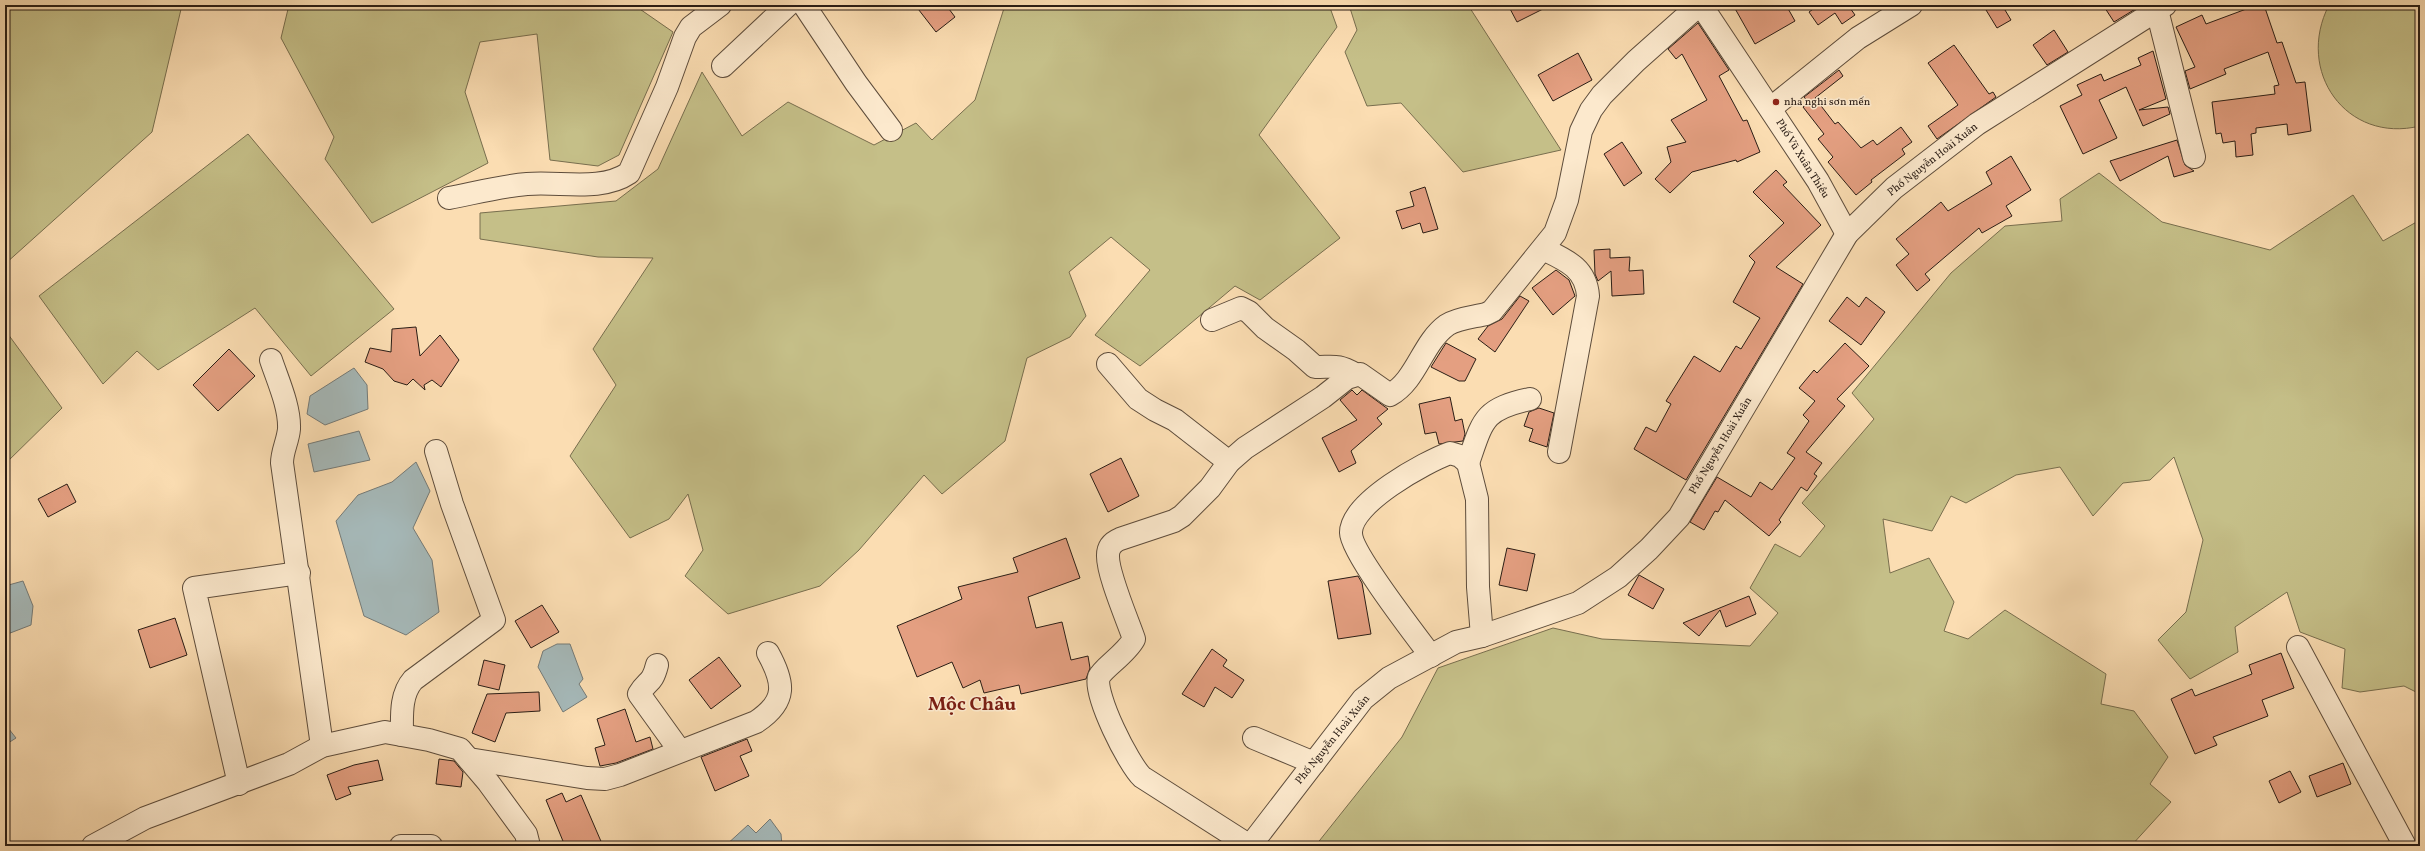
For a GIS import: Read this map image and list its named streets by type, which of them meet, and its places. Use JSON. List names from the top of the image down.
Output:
{
  "streets": {
    "street": ["Phố Vũ Xuân Thiều", "Phố Nguyễn Hoài Xuân"]
  },
  "crossings": [
    ["Phố Vũ Xuân Thiều", "Phố Nguyễn Hoài Xuân"]
  ],
  "districts": ["Mộc Châu"],
  "places": ["nha nghi sơn mến"]
}
